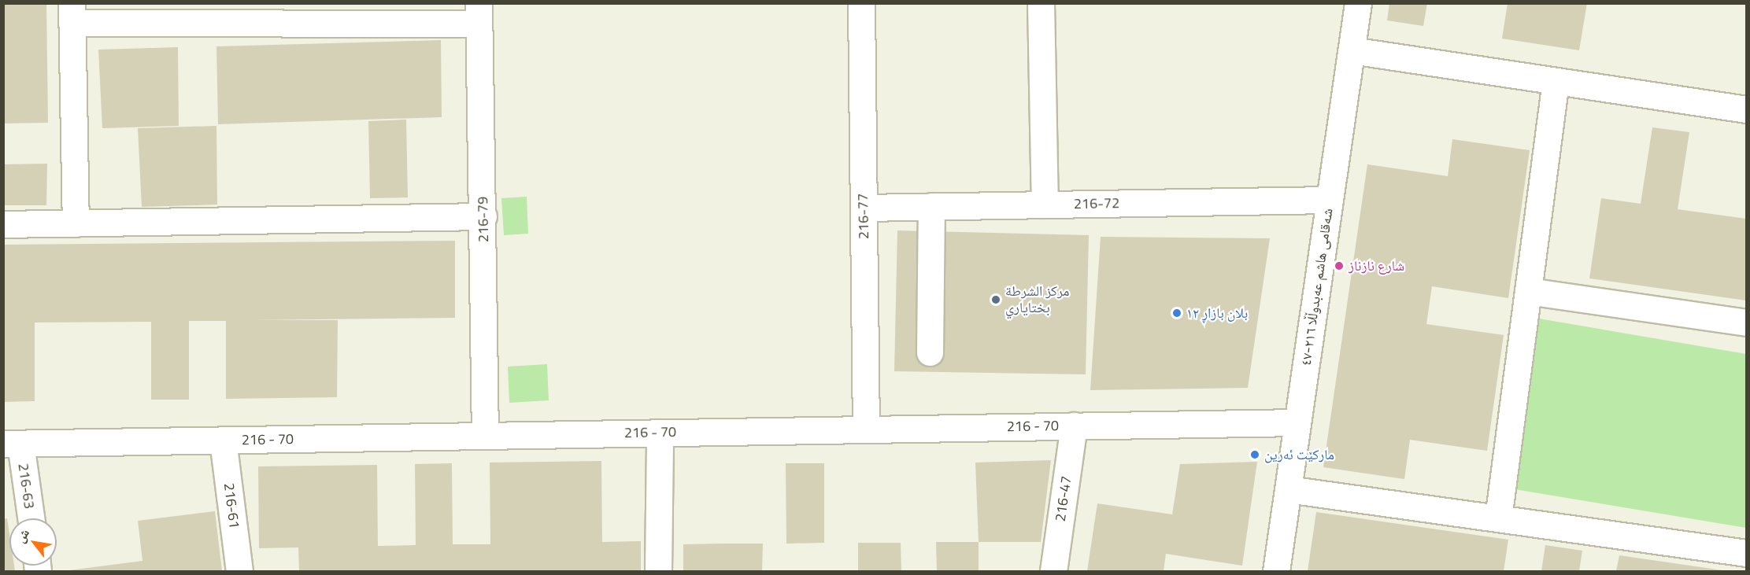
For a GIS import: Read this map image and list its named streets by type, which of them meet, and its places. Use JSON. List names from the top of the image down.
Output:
{
  "streets": {
    "street": [
      "216-72",
      "216-77",
      "216-79",
      "شەقامی هاشم عەبدوڵڵا ٢١٦-٤٧",
      "216 - 70",
      "216-63",
      "216-47",
      "216-61"
    ]
  },
  "crossings": [
    ["216-72", "216-77"],
    ["216-72", "شەقامی هاشم عەبدوڵڵا ٢١٦-٤٧"],
    ["216-77", "216 - 70"],
    ["216-79", "216 - 70"],
    ["شەقامی هاشم عەبدوڵڵا ٢١٦-٤٧", "216 - 70"],
    ["216 - 70", "216-63"],
    ["216 - 70", "216-47"],
    ["216 - 70", "216-61"]
  ],
  "places": [
    "شارع نازناز",
    "مركز الشرطة بختاياري",
    "بلان بازاڕ ١٢",
    "مارکێت ئەرین"
  ],
  "north": "top left"
}
